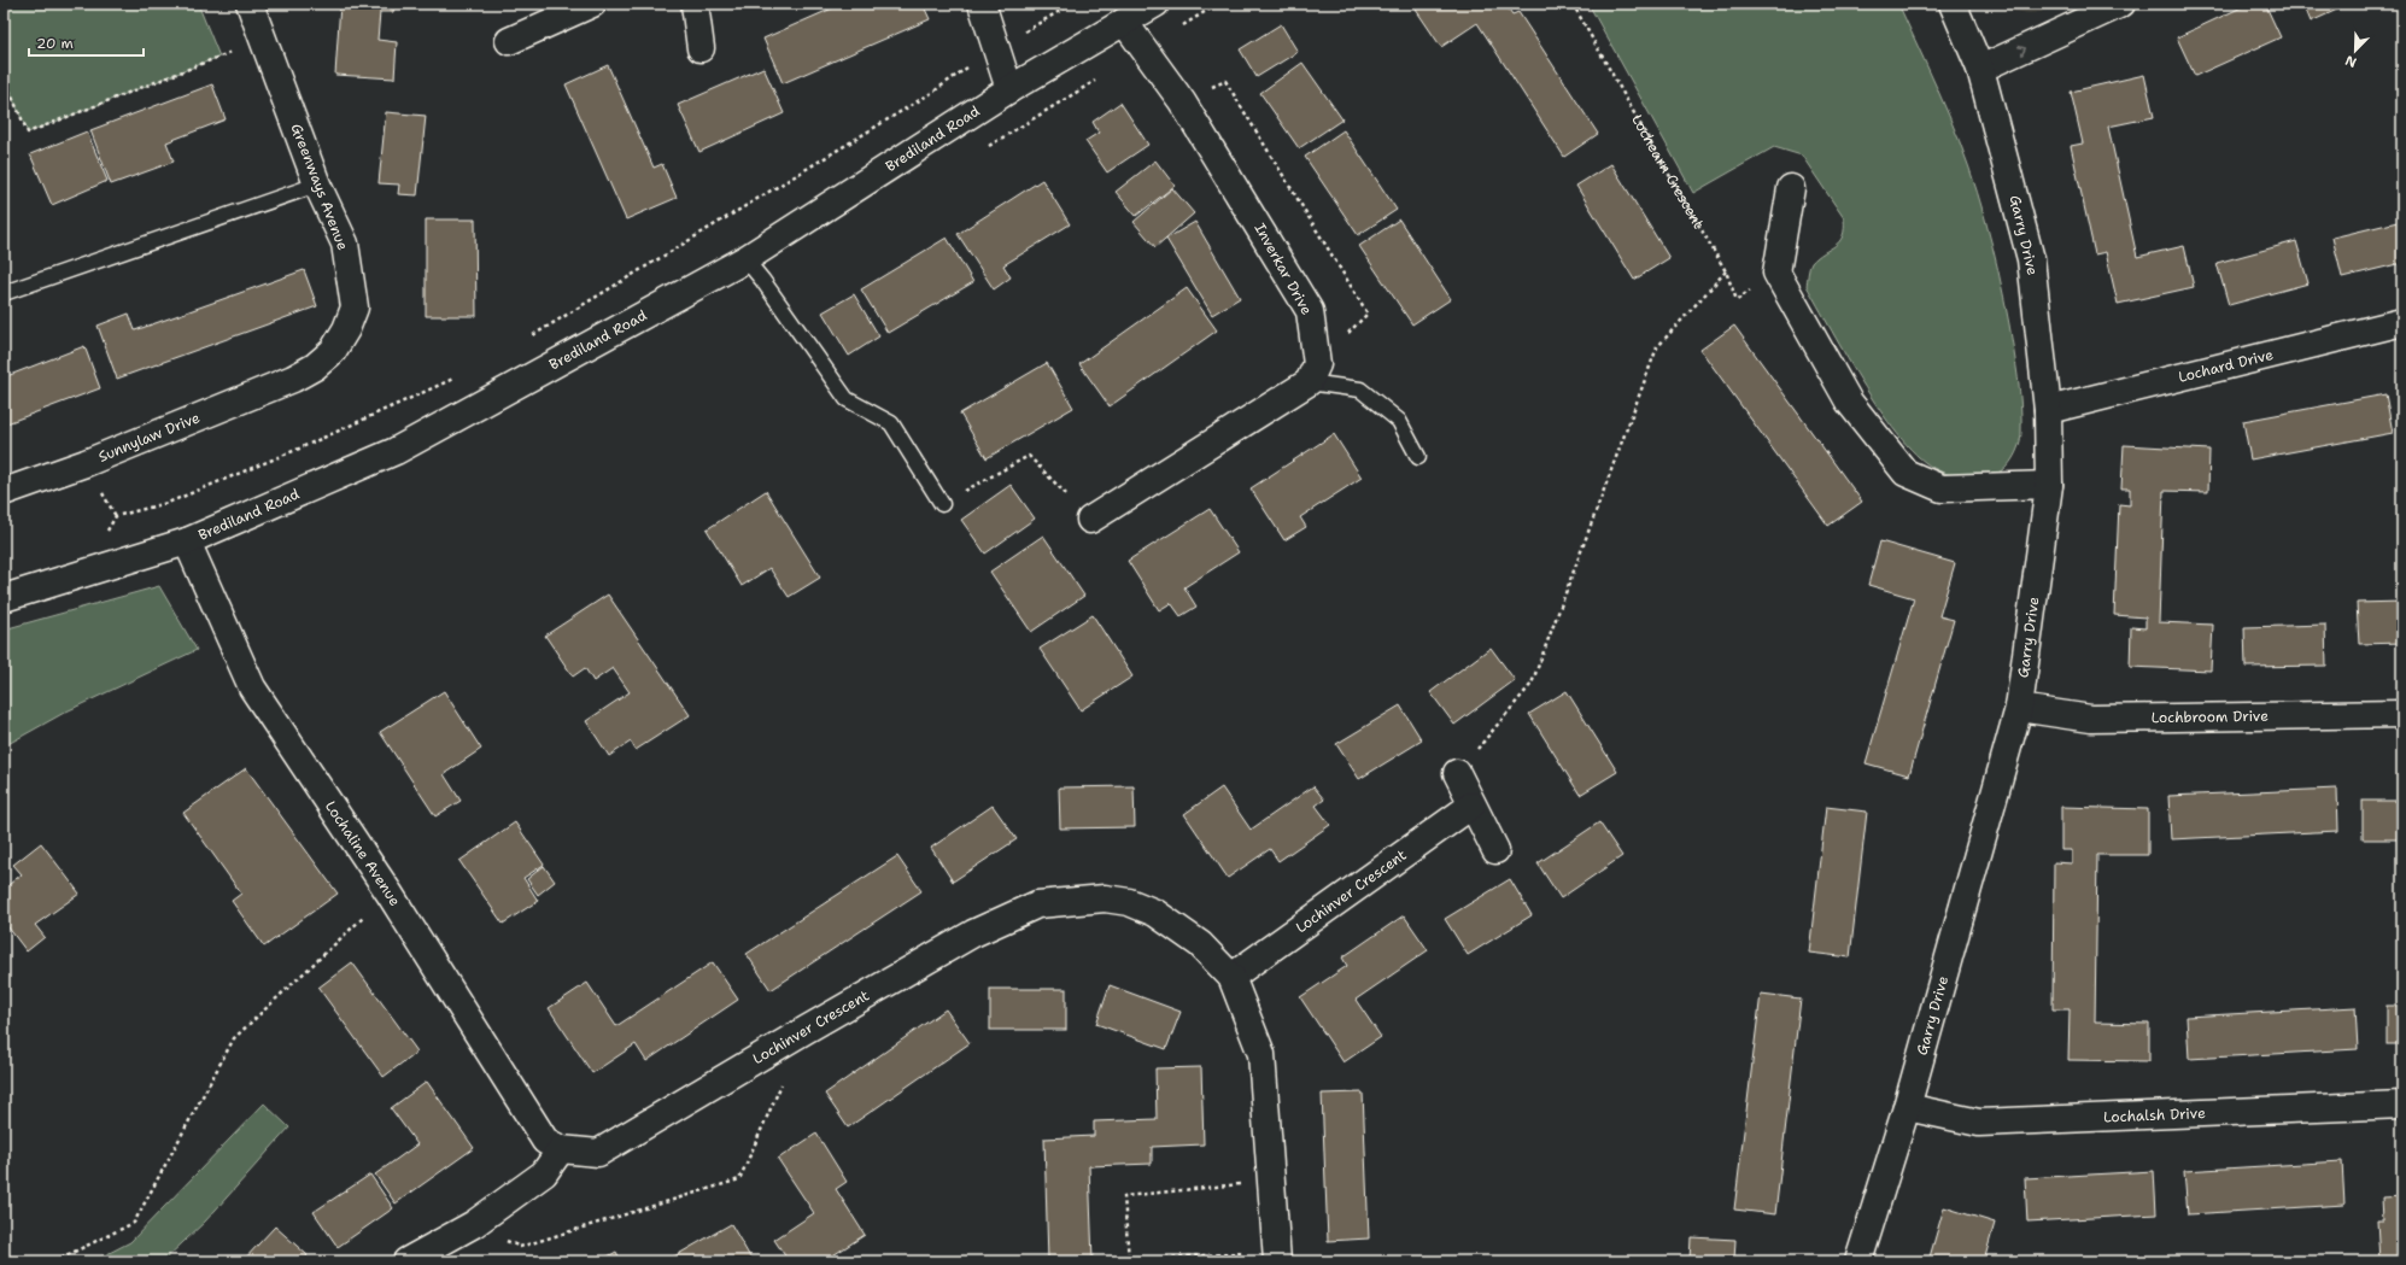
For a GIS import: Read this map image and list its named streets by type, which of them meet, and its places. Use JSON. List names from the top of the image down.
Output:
{
  "streets": {
    "street": [
      "Brediland Road",
      "Greenways Avenue",
      "Garry Drive",
      "Inverkar Drive",
      "Lochard Drive",
      "Sunnylaw Drive",
      "Lochbroom Drive",
      "Lochaline Avenue",
      "Lochinver Crescent",
      "Lochalsh Drive"
    ],
    "path": ["Lochearn Crescent"]
  },
  "crossings": [
    ["Brediland Road", "Inverkar Drive"],
    ["Brediland Road", "Lochaline Avenue"],
    ["Greenways Avenue", "Sunnylaw Drive"],
    ["Garry Drive", "Lochard Drive"],
    ["Garry Drive", "Lochbroom Drive"],
    ["Garry Drive", "Lochalsh Drive"],
    ["Lochaline Avenue", "Lochinver Crescent"]
  ],
  "scale_bar": "20 m",
  "north": "bottom left"
}
